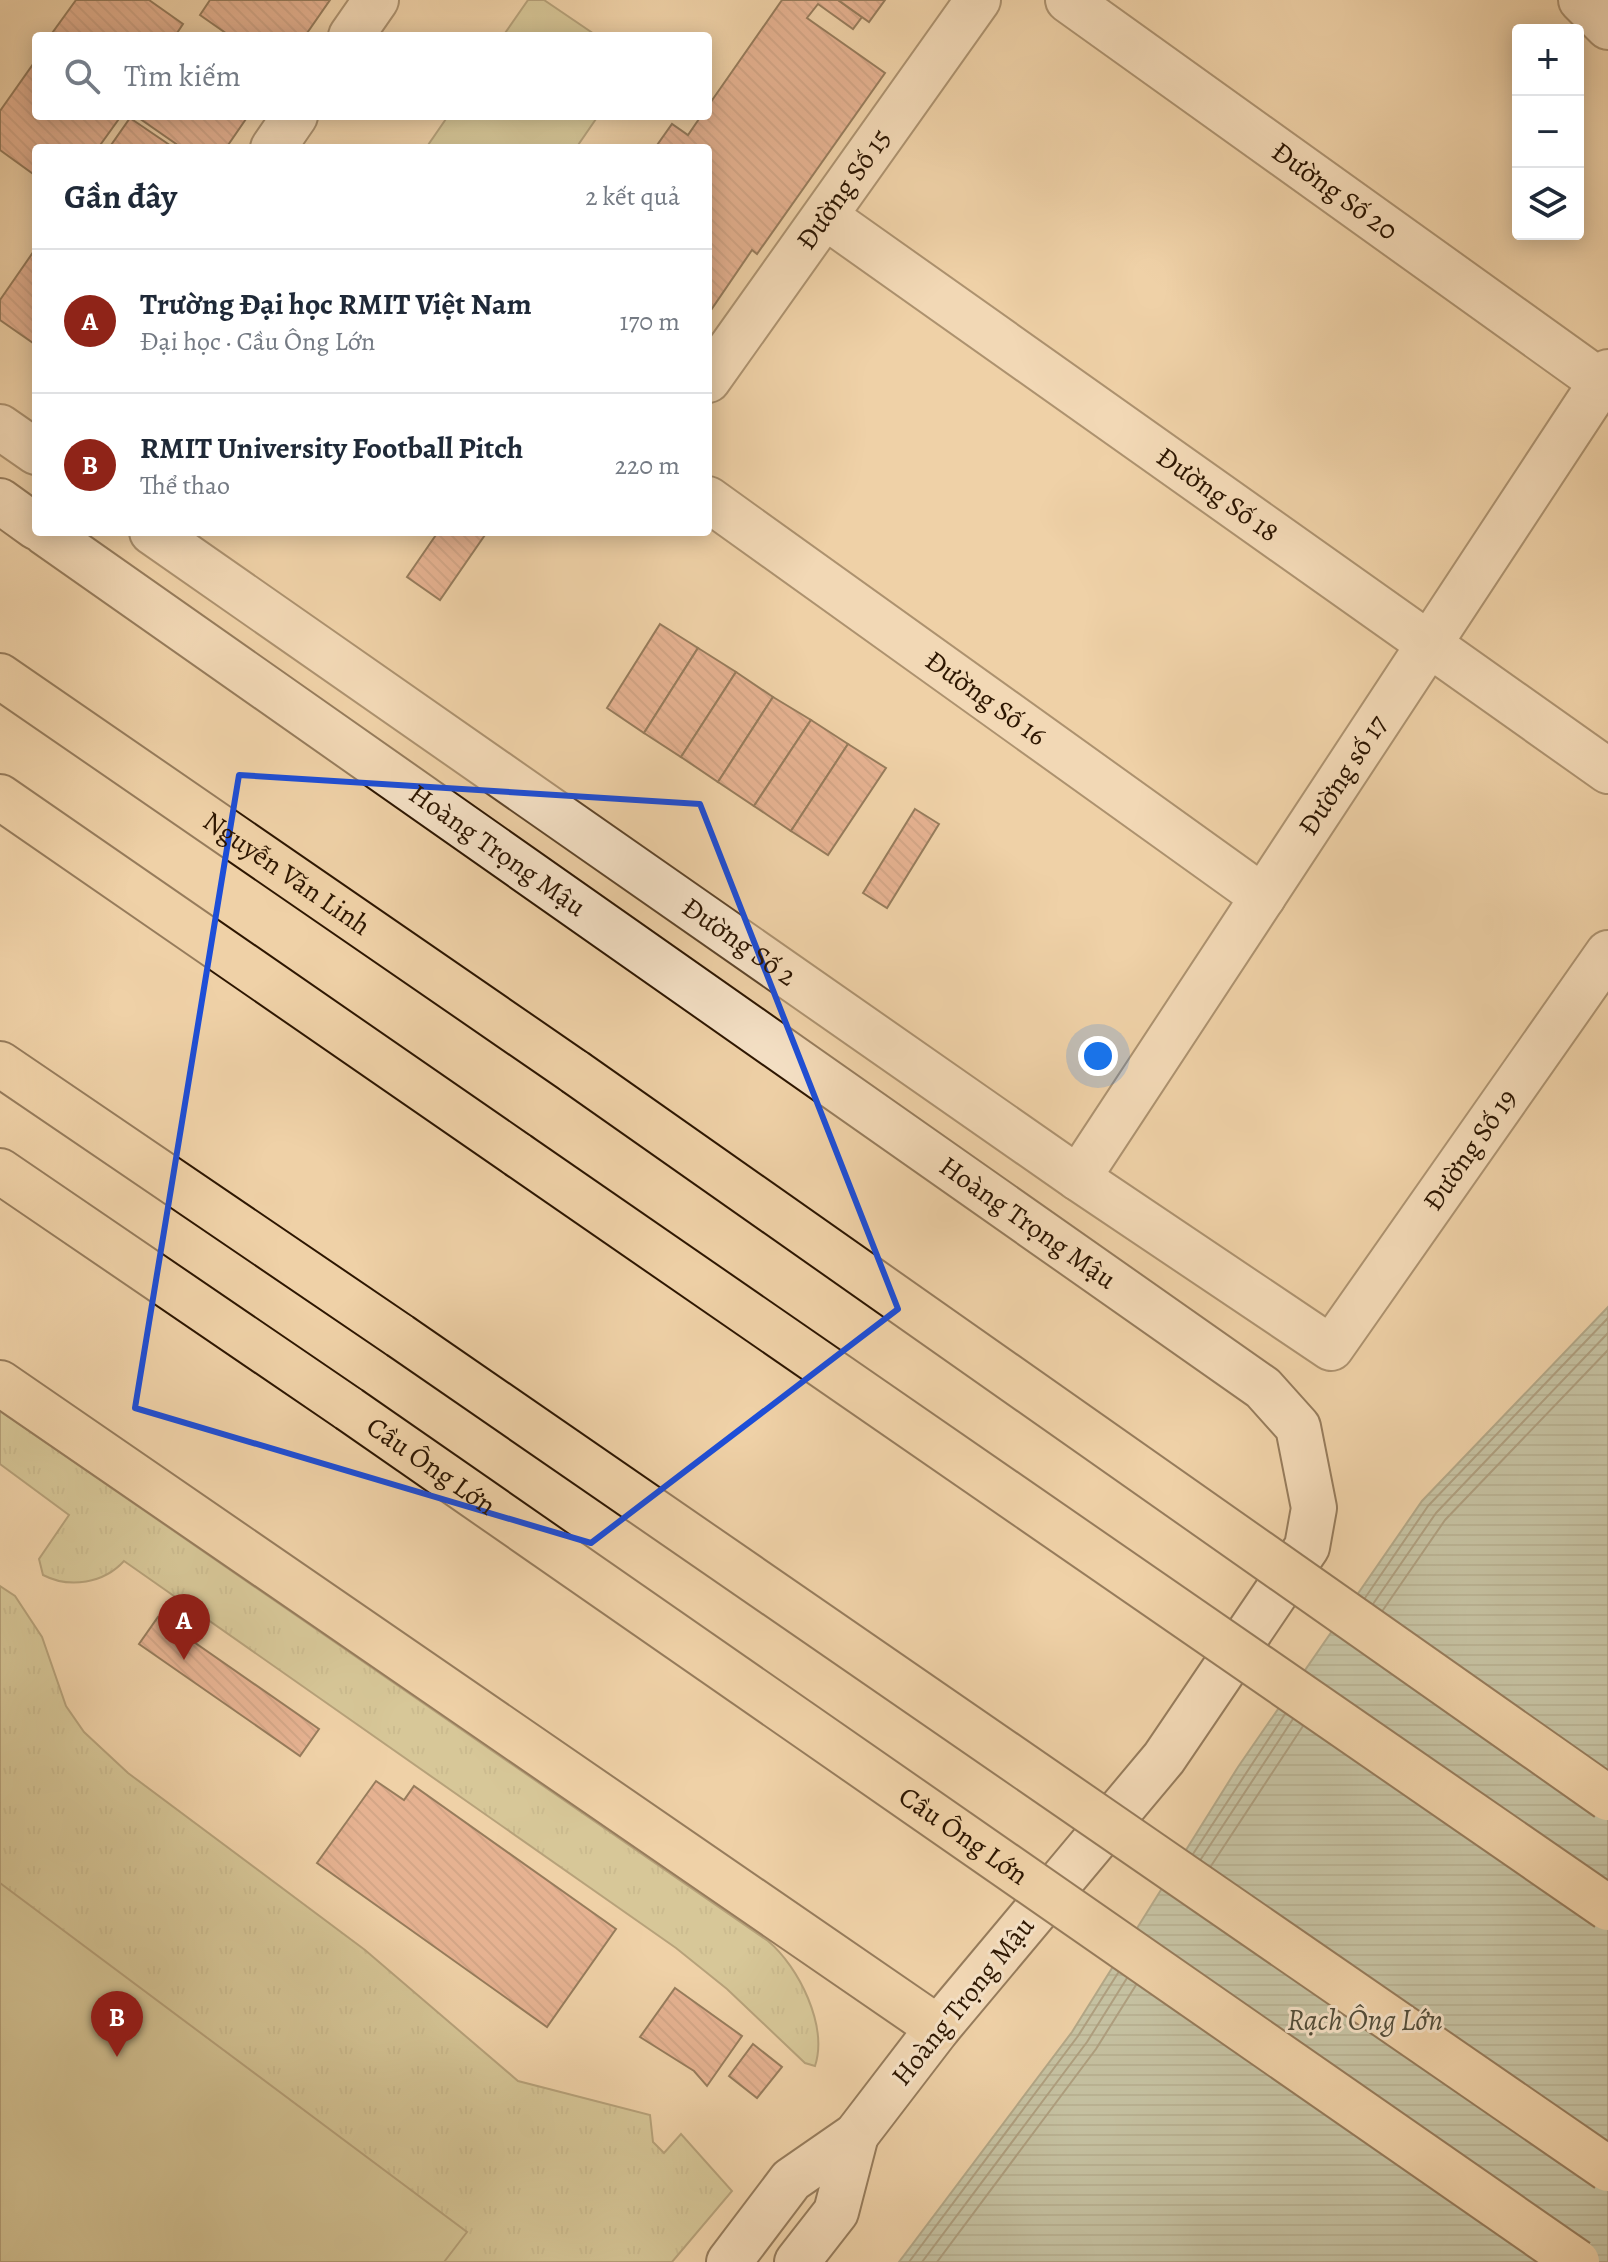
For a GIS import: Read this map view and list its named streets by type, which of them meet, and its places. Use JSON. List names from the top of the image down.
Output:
{
  "streets": {
    "main road": ["Nguyễn Văn Linh", "Cầu Ông Lớn"],
    "street": [
      "Đường Số 15",
      "Đường Số 20",
      "Đường Số 18",
      "Đường Số 16",
      "Đường số 17",
      "Hoàng Trọng Mậu",
      "Đường Số 2",
      "Đường Số 19"
    ]
  },
  "crossings": [
    ["Đường Số 15", "Đường Số 18"],
    ["Đường Số 20", "Đường số 17"],
    ["Đường Số 18", "Đường số 17"],
    ["Đường Số 16", "Đường số 17"],
    ["Đường số 17", "Đường Số 2"],
    ["Đường Số 2", "Đường Số 19"]
  ],
  "water": ["Rạch Ông Lớn"],
  "page": {
    "map_buttons": ["+", "−"],
    "search": "Tìm kiếm",
    "heading": ["Gần đây", "2 kết quả"],
    "list": [
      {
        "mark": "A",
        "name": "Trường Đại học RMIT Việt Nam",
        "note": "Đại học · Cầu Ông Lớn",
        "value": "170 m"
      },
      {
        "mark": "B",
        "name": "RMIT University Football Pitch",
        "note": "Thể thao",
        "value": "220 m"
      }
    ],
    "pins": ["A", "B"]
  }
}
